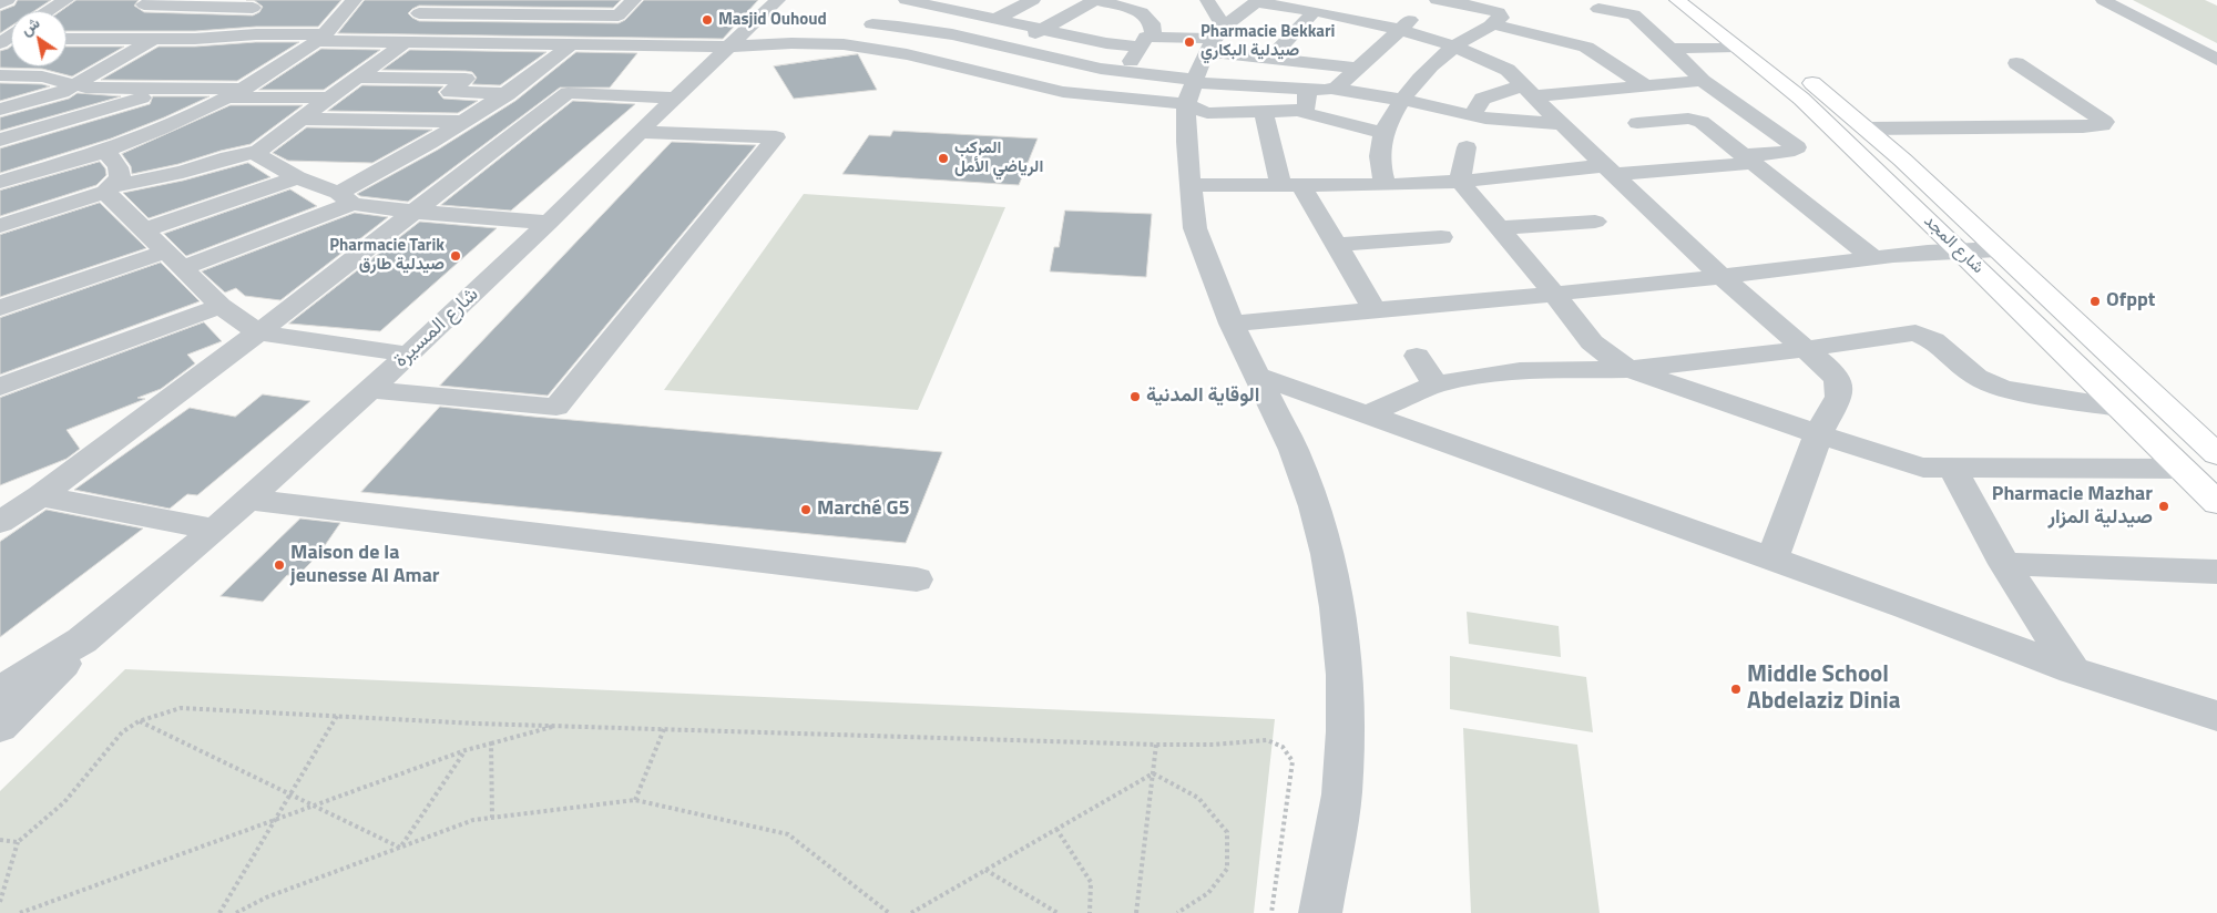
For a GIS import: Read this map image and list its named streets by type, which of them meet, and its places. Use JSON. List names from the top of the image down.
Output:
{
  "streets": {
    "main road": ["شارع المجد"],
    "street": ["شارع المسيرة"]
  },
  "places": [
    "Masjid Ouhoud",
    "Pharmacie Bekkari صيدلية البكاري",
    "المركب الرياضي الأمل",
    "Pharmacie Tarik صيدلية طارق",
    "Ofppt",
    "الوقاية المدنية",
    "Pharmacie Mazhar صيدلية المزار",
    "Marché G5",
    "Maison de la jeunesse Al Amar",
    "Middle School Abdelaziz Dinia"
  ],
  "north": "top left"
}
